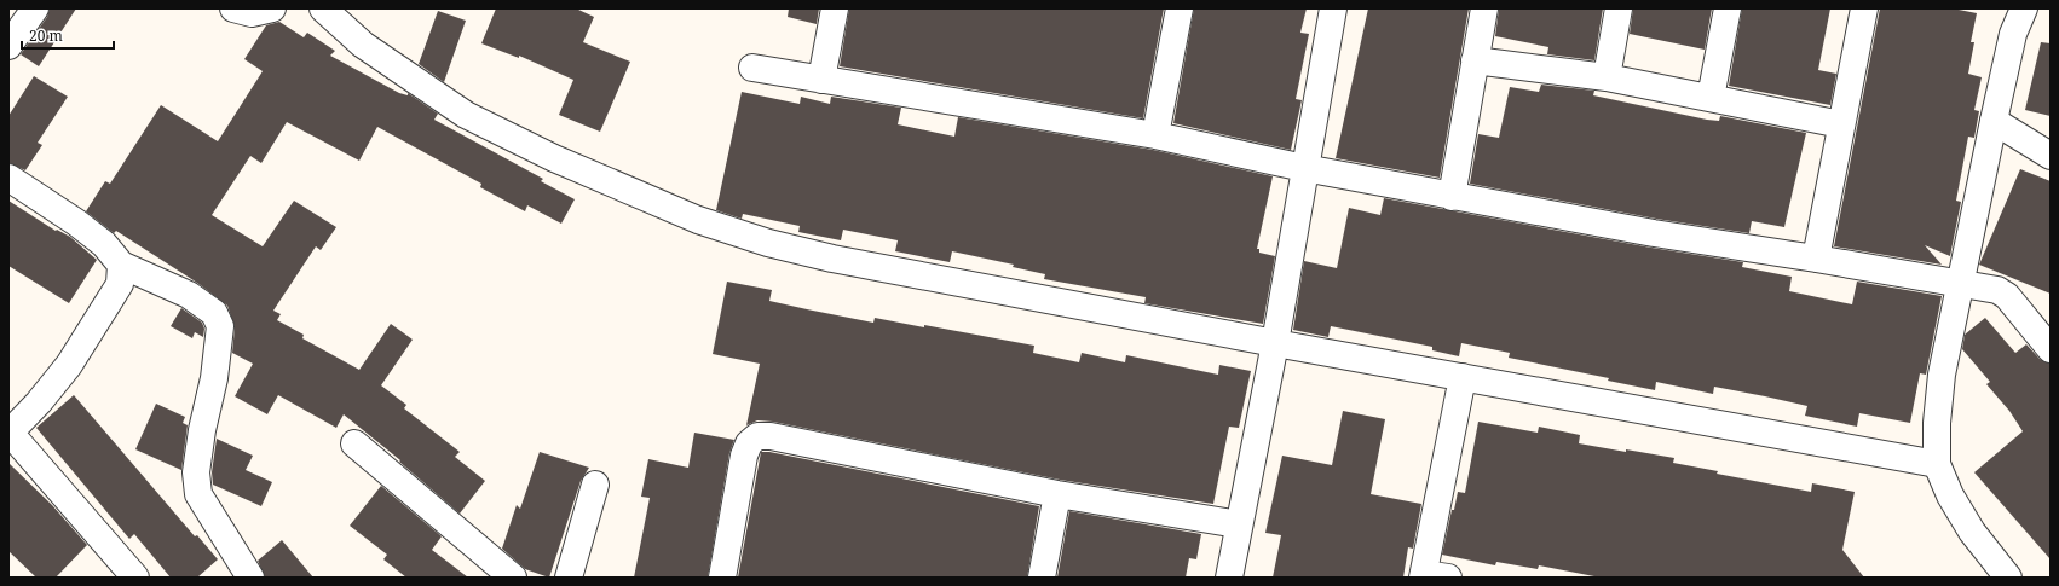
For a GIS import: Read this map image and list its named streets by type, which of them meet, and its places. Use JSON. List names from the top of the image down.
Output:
{
  "scale_bar": "20 m"
}
